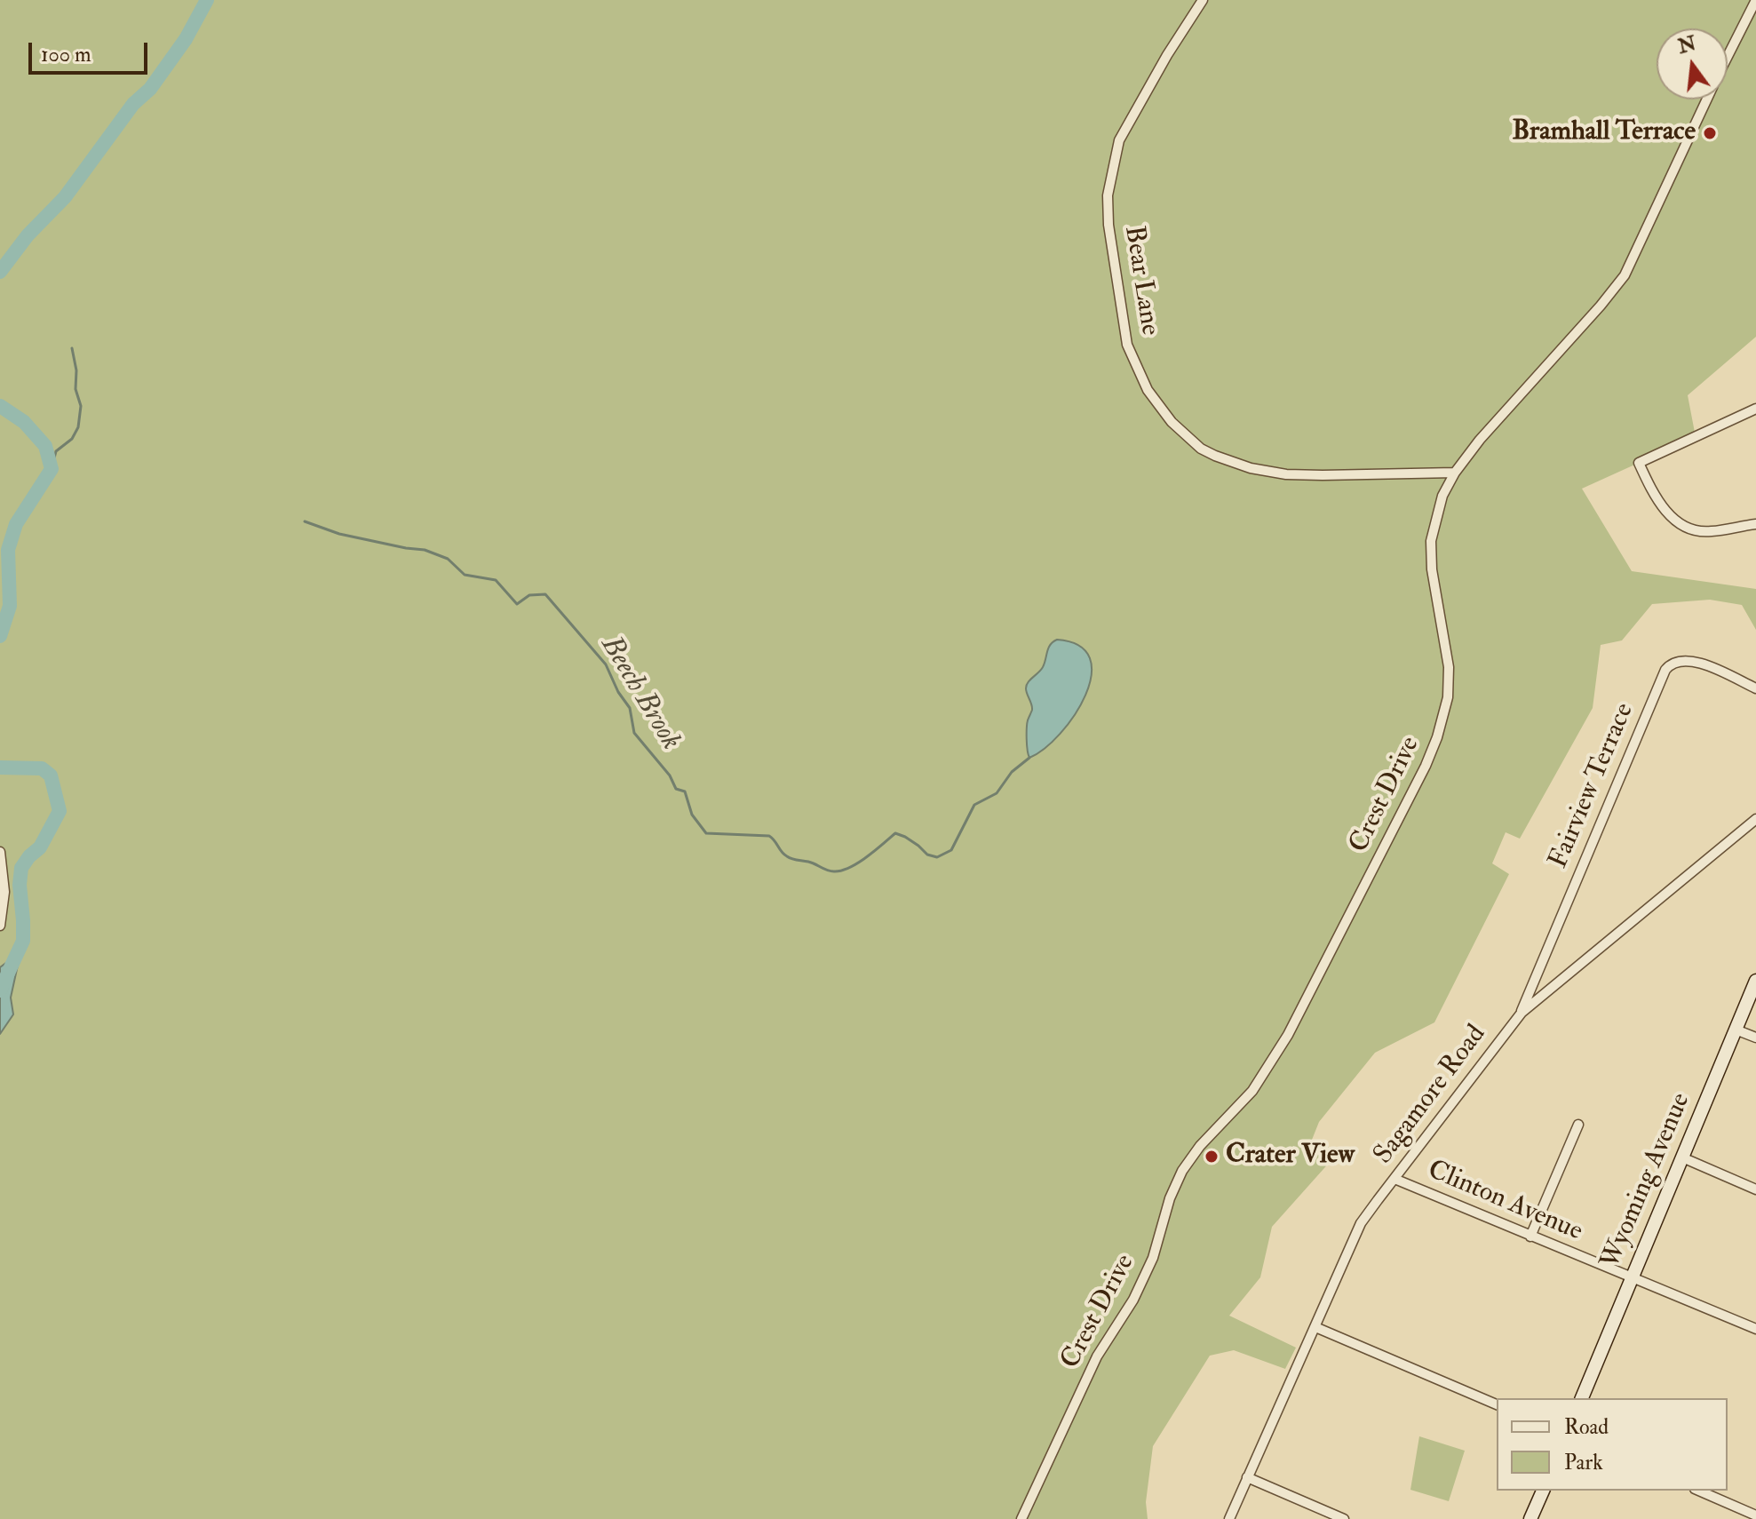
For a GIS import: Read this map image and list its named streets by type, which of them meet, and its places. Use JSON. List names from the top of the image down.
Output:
{
  "streets": {
    "main road": ["Wyoming Avenue"],
    "street": [
      "Bear Lane",
      "Fairview Terrace",
      "Crest Drive",
      "Sagamore Road",
      "Clinton Avenue"
    ]
  },
  "crossings": [
    ["Bear Lane", "Crest Drive"],
    ["Fairview Terrace", "Sagamore Road"],
    ["Sagamore Road", "Clinton Avenue"],
    ["Wyoming Avenue", "Clinton Avenue"]
  ],
  "water": ["Beech Brook"],
  "places": ["Bramhall Terrace", "Crater View"],
  "legend": ["Road", "Park"],
  "scale_bar": "100 m",
  "north": "top"
}
